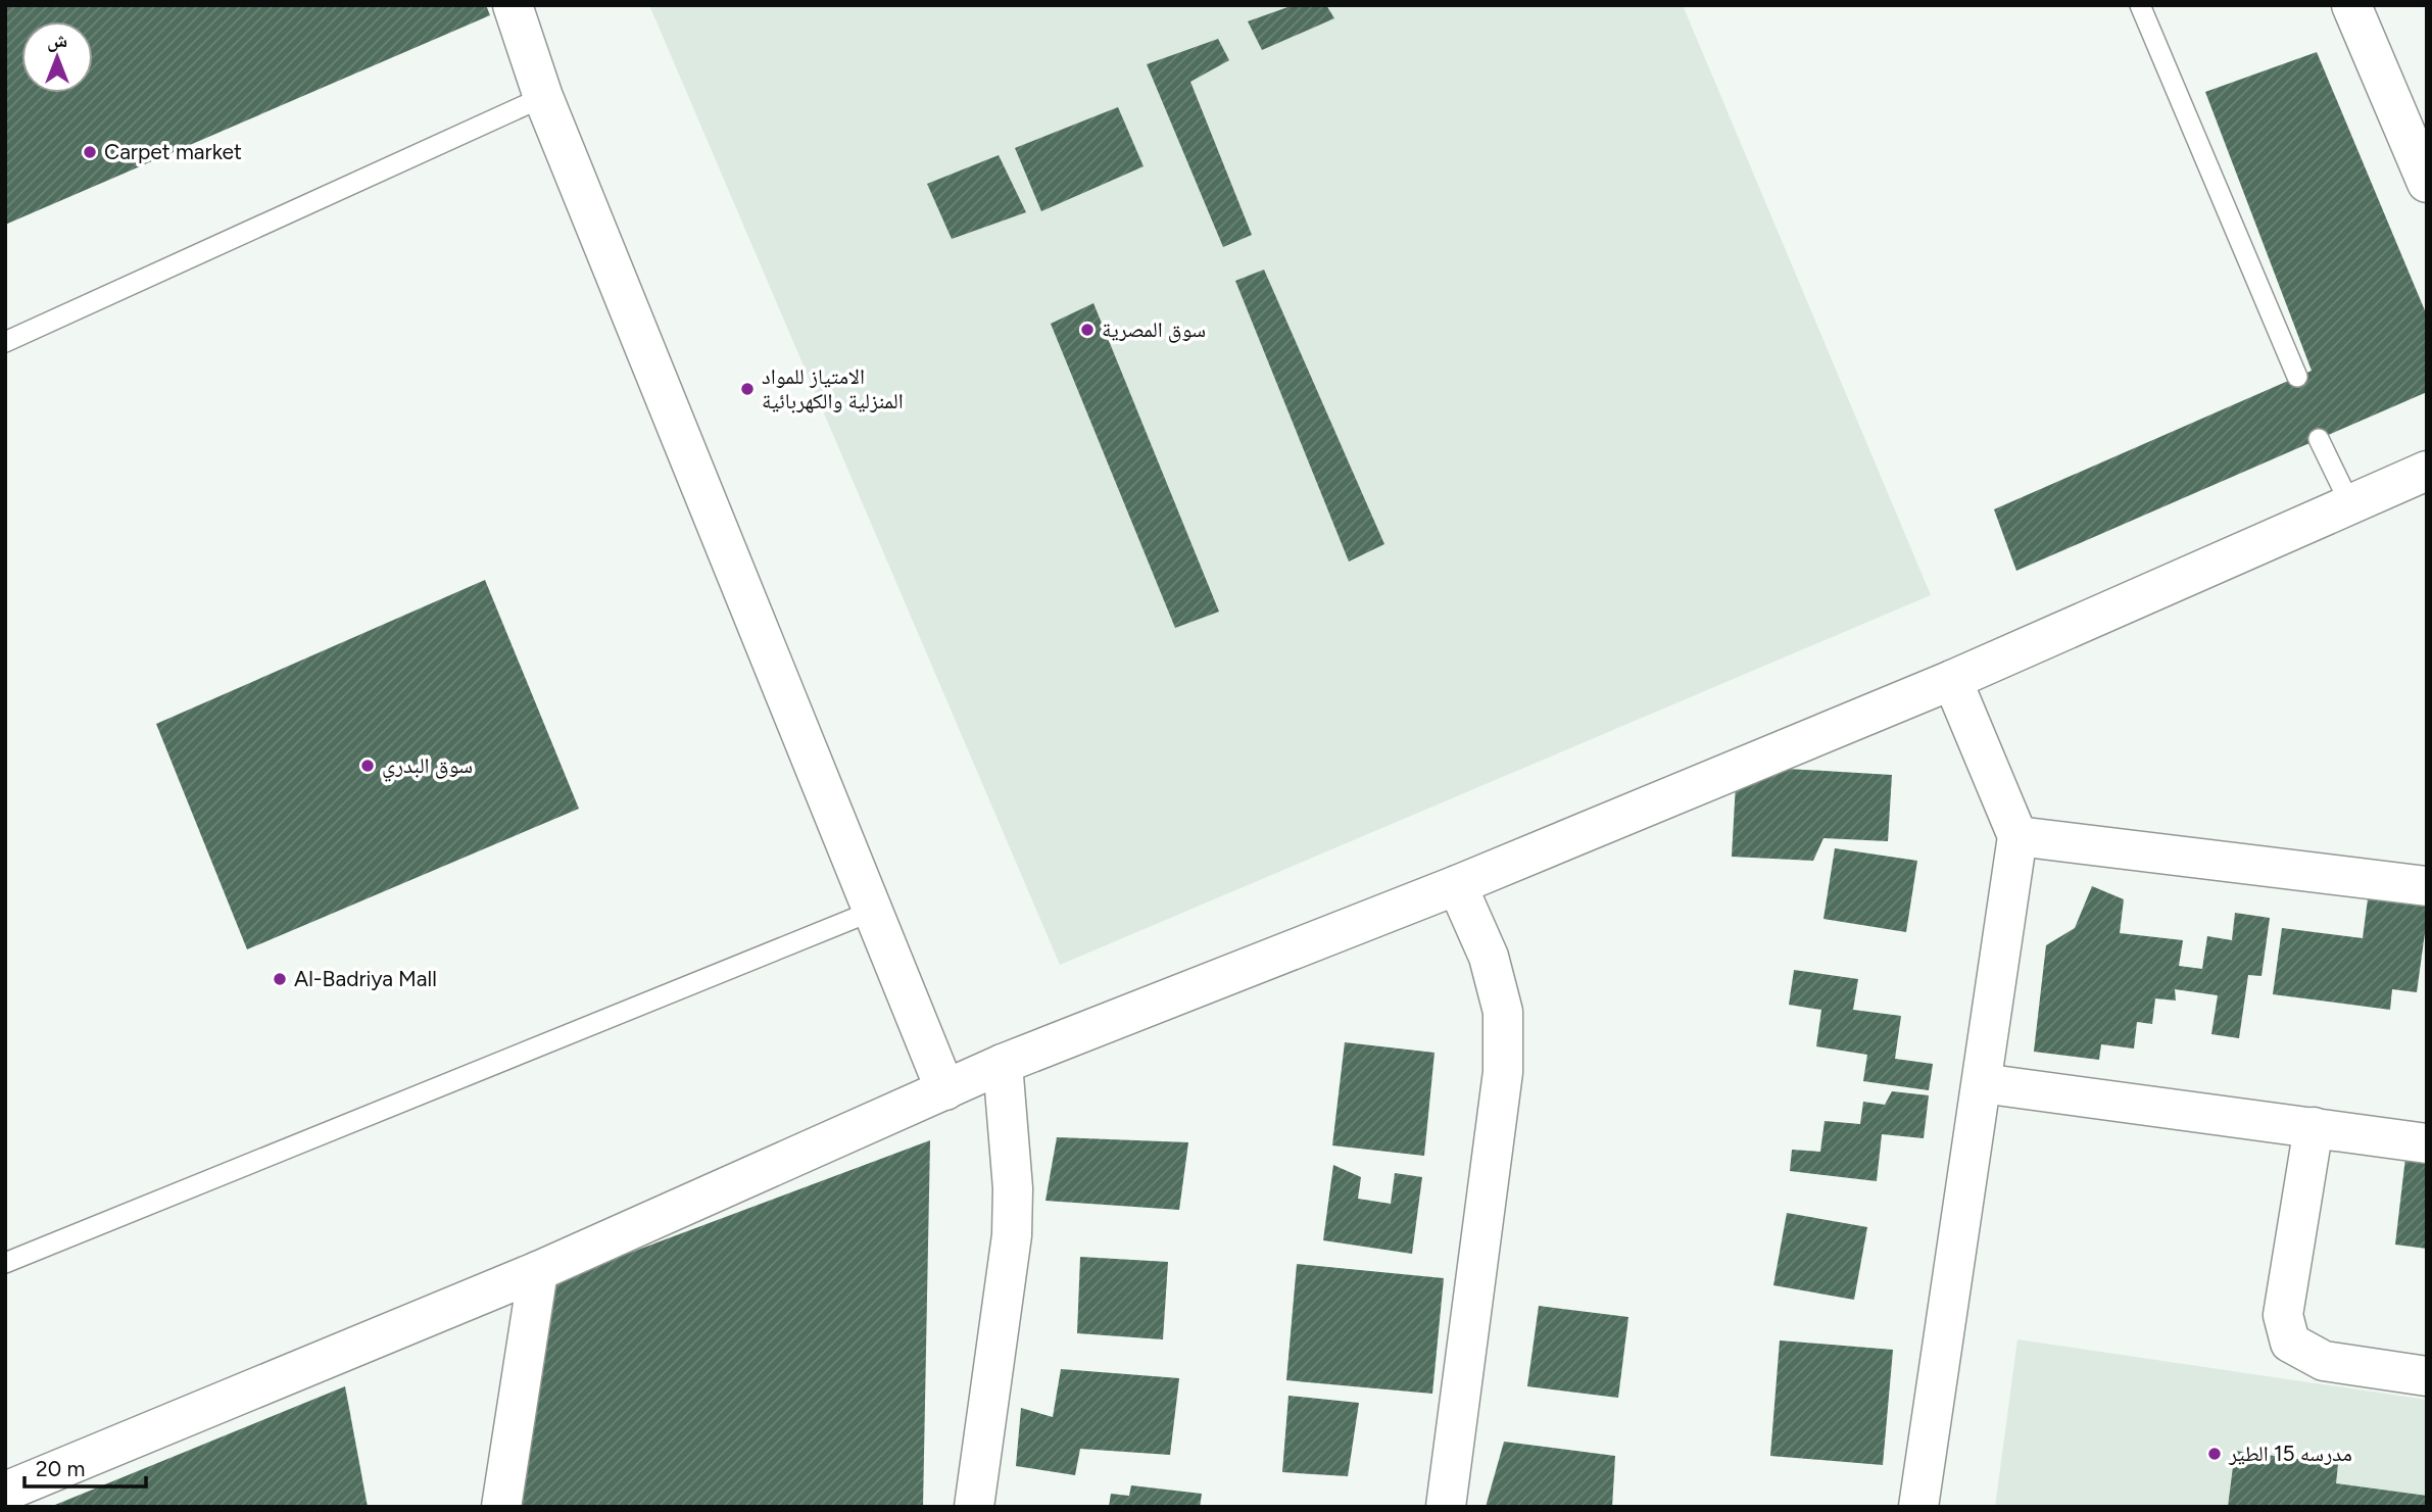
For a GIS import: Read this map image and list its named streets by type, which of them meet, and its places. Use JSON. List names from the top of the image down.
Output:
{
  "places": [
    "Carpet market",
    "سوق المصرية",
    "الامتياز للمواد المنزلية والكهربائية",
    "سوق البدري",
    "Al-Badriya Mall",
    "مدرسه 15 الطير"
  ],
  "scale_bar": "20 m",
  "north": "top"
}
